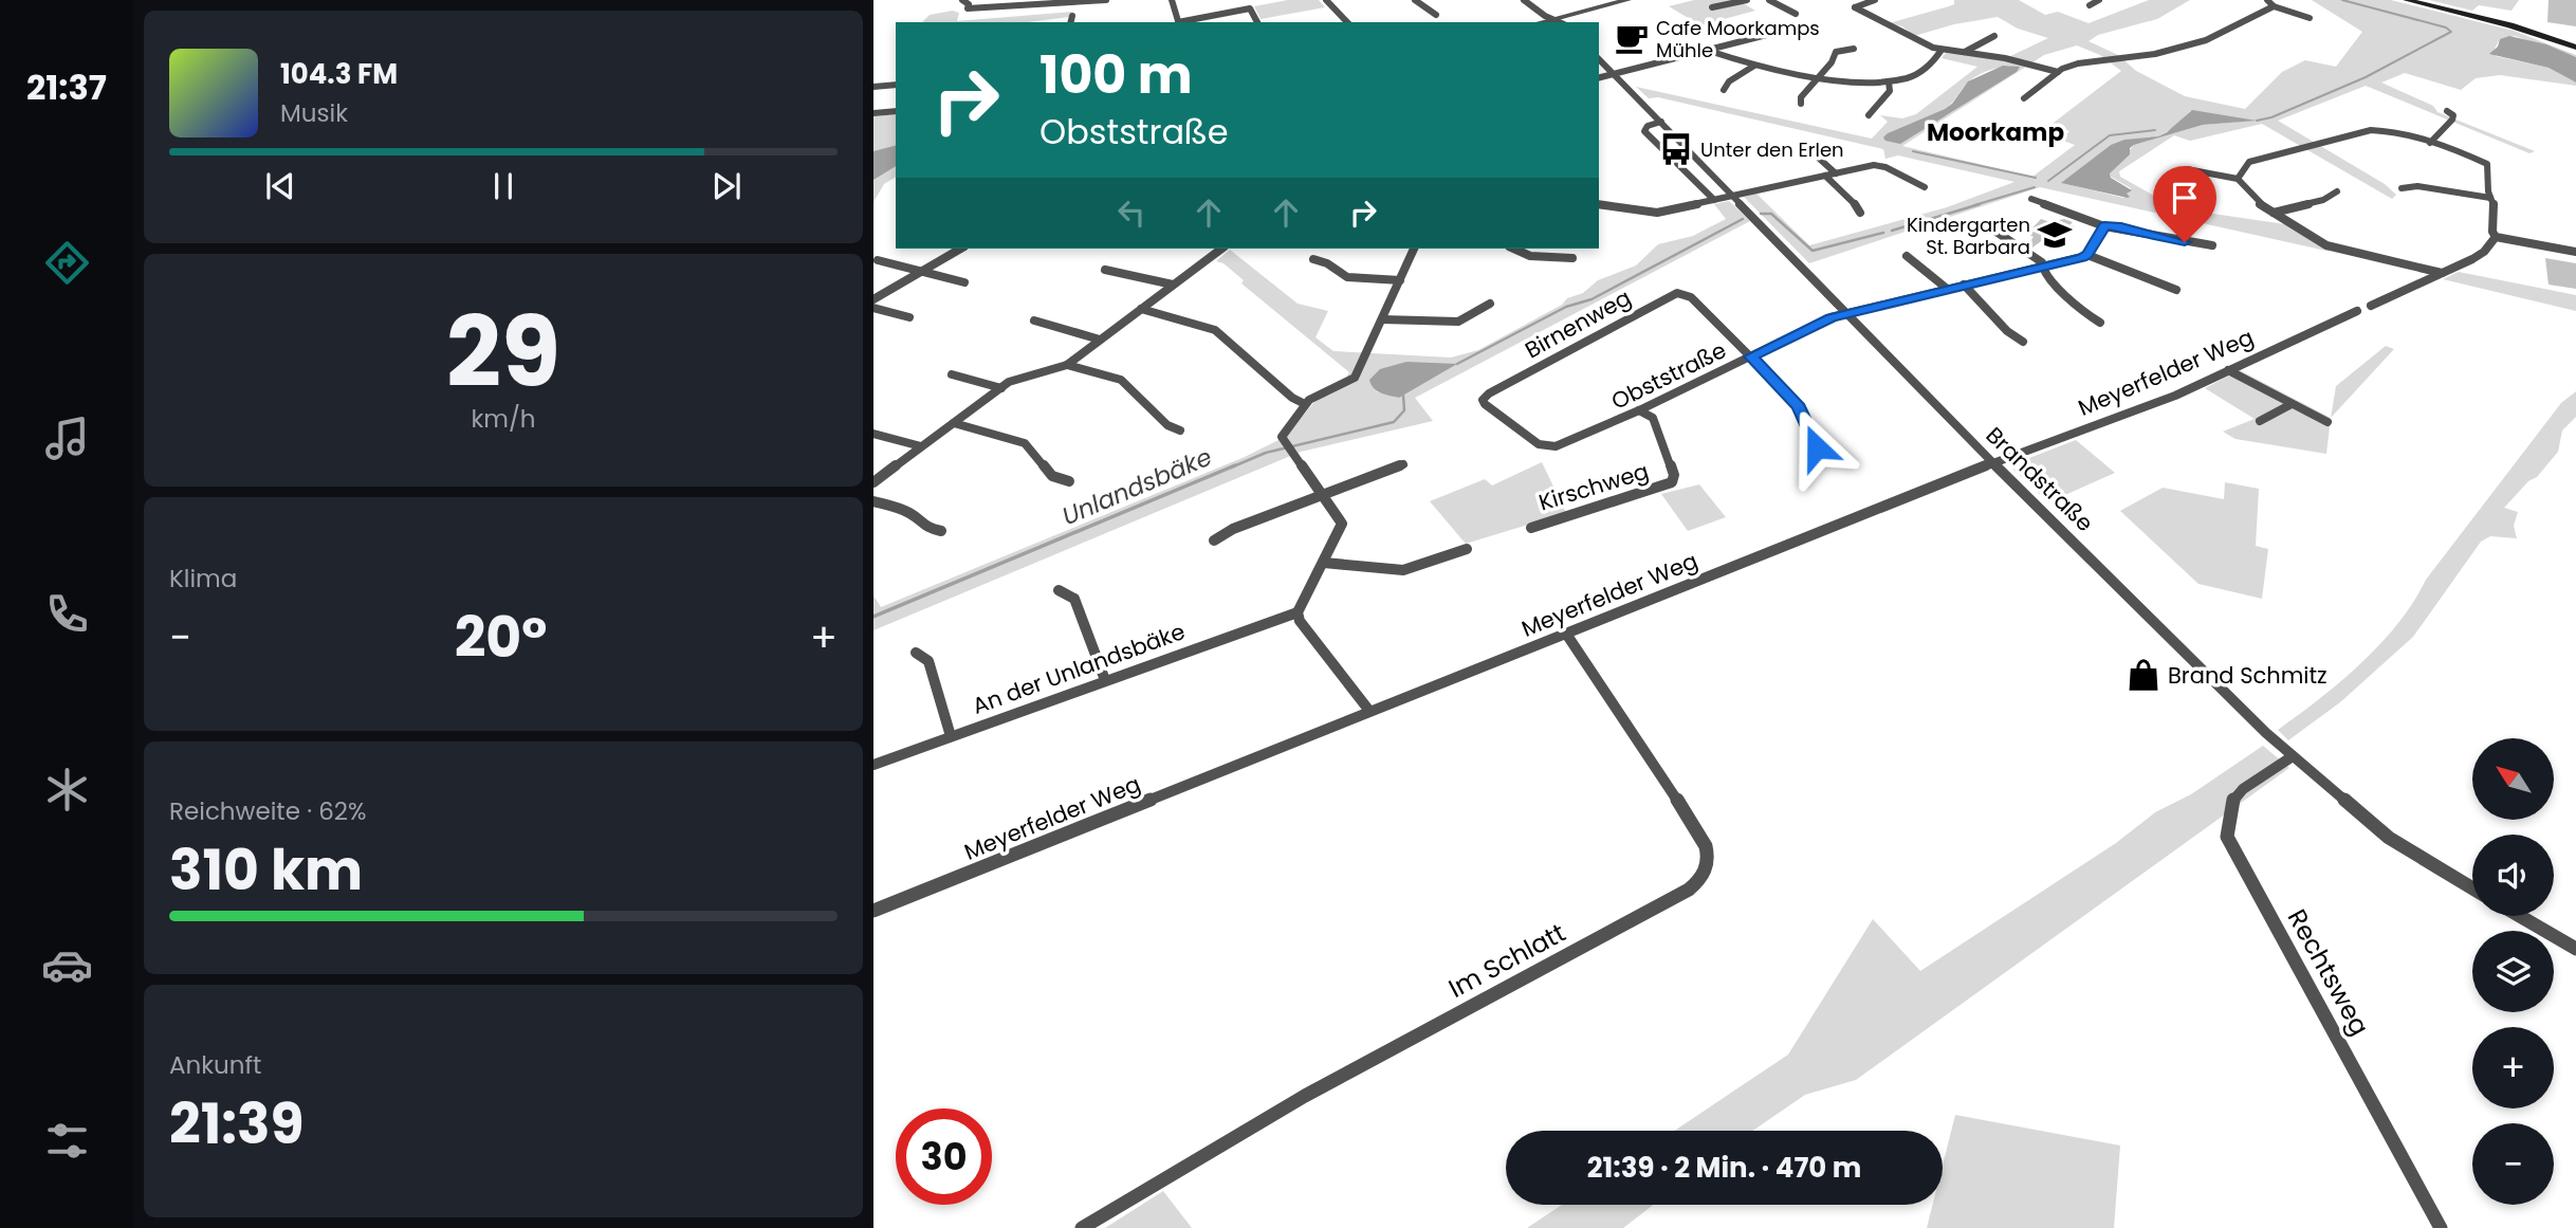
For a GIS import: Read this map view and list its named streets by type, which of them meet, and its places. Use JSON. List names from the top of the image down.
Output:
{
  "streets": {
    "street": [
      "Birnenweg",
      "Meyerfelder Weg",
      "Obststraße",
      "Brandstraße",
      "Kirschweg",
      "An der Unlandsbäke",
      "Im Schlatt",
      "Rechtsweg"
    ]
  },
  "crossings": [
    ["Birnenweg", "Obststraße"],
    ["Meyerfelder Weg", "Brandstraße"],
    ["Meyerfelder Weg", "Im Schlatt"],
    ["Obststraße", "Brandstraße"],
    ["Obststraße", "Kirschweg"],
    ["Brandstraße", "Rechtsweg"]
  ],
  "districts": ["Moorkamp"],
  "water": ["Unlandsbäke"],
  "places": {
    "cafe": ["Cafe Moorkamps Mühle"],
    "bus stop": ["Unter den Erlen"],
    "school or university": ["Kindergarten St. Barbara"],
    "shop": ["Brand Schmitz"]
  },
  "north": "top left",
  "page": {
    "tabs": "21:37",
    "turn": ["100 m", "Obststraße"],
    "song": ["104.3 FM", "Musik"],
    "tile": [
      ["29", "km/h"],
      "Klima",
      ["Reichweite · 62%", "310 km"],
      ["Ankunft", "21:39"]
    ],
    "heat": ["−", "20°", "+"],
    "map_buttons": ["+", "−"],
    "limit": "30",
    "trip": "21:39 · 2 Min. · 470 m"
  }
}
